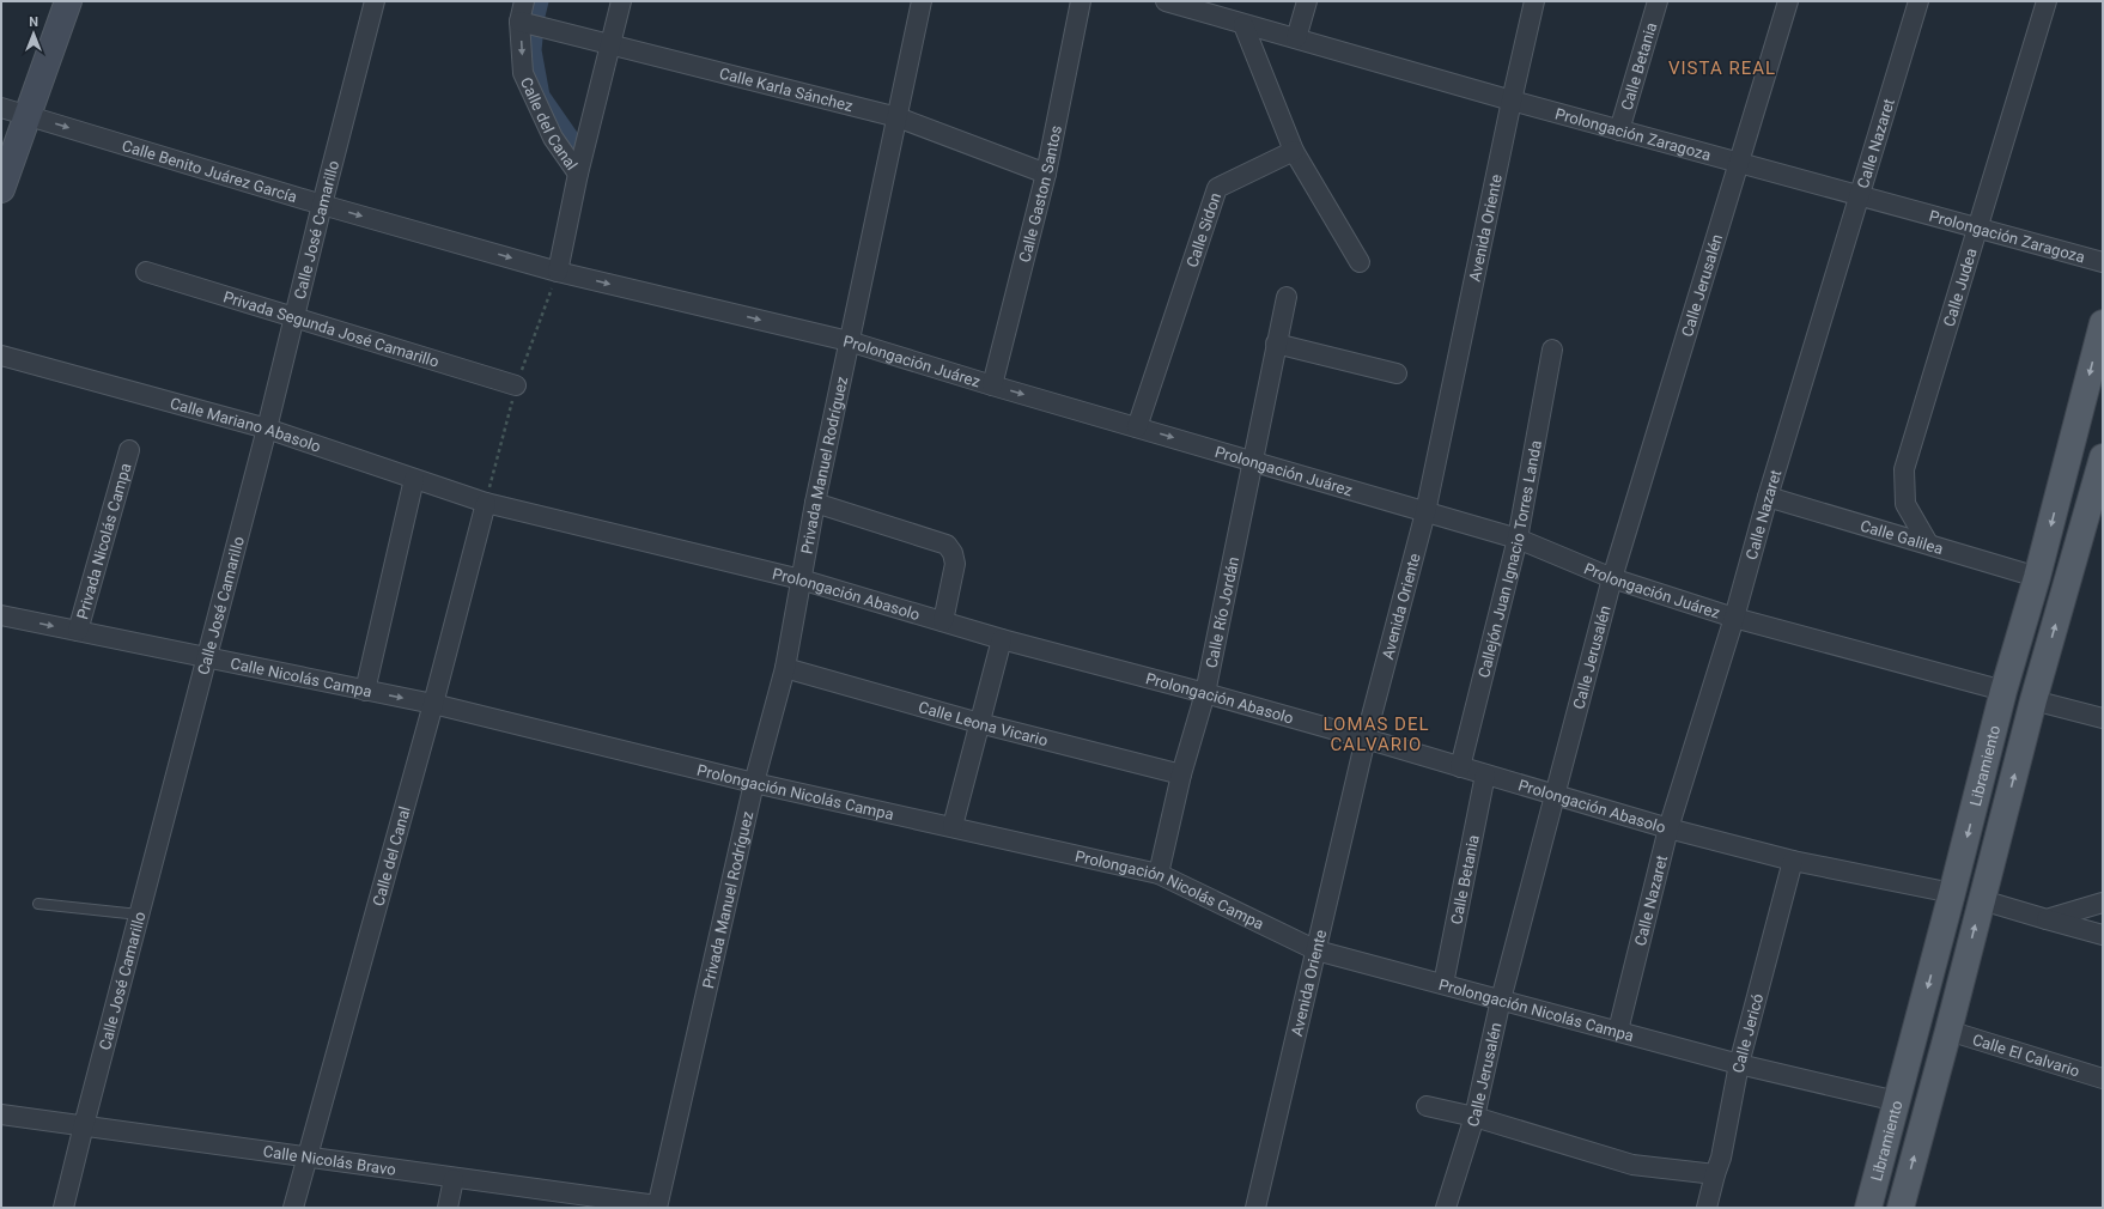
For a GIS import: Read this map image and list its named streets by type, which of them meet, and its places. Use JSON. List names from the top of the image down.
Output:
{
  "streets": {
    "main road": ["Libramiento"],
    "street": [
      "Calle Betania",
      "Calle Karla Sánchez",
      "Calle del Canal",
      "Prolongación Zaragoza",
      "Calle Nazaret",
      "Calle Benito Juárez García",
      "Calle Gaston Santos",
      "Avenida Oriente",
      "Calle José Camarillo",
      "Calle Sidon",
      "Calle Jerusalén",
      "Calle Judea",
      "Privada Segunda José Camarillo",
      "Prolongación Juárez",
      "Calle Mariano Abasolo",
      "Privada Manuel Rodríguez",
      "Calle Galilea",
      "Privada Nicolás Campa",
      "Callejón Juan Ignacio Torres Landa",
      "Prolongación Abasolo",
      "Calle Río Jordán",
      "Calle Nicolás Campa",
      "Calle Leona Vicario",
      "Prolongación Nicolás Campa",
      "Calle Jericó",
      "Calle El Calvario",
      "Calle Nicolás Bravo"
    ]
  },
  "crossings": [
    ["Calle Betania", "Prolongación Zaragoza"],
    ["Calle Betania", "Prolongación Abasolo"],
    ["Calle Betania", "Prolongación Nicolás Campa"],
    ["Calle Karla Sánchez", "Calle del Canal"],
    ["Calle Karla Sánchez", "Calle Gaston Santos"],
    ["Calle Karla Sánchez", "Privada Manuel Rodríguez"],
    ["Calle del Canal", "Calle Benito Juárez García"],
    ["Calle del Canal", "Prolongación Juárez"],
    ["Calle del Canal", "Calle Mariano Abasolo"],
    ["Calle del Canal", "Prolongación Abasolo"],
    ["Calle del Canal", "Calle Nicolás Campa"],
    ["Calle del Canal", "Prolongación Nicolás Campa"],
    ["Calle del Canal", "Calle Nicolás Bravo"],
    ["Prolongación Zaragoza", "Calle Nazaret"],
    ["Prolongación Zaragoza", "Avenida Oriente"],
    ["Prolongación Zaragoza", "Calle Jerusalén"],
    ["Prolongación Zaragoza", "Calle Judea"],
    ["Calle Nazaret", "Prolongación Juárez"],
    ["Calle Nazaret", "Calle Galilea"],
    ["Calle Nazaret", "Prolongación Abasolo"],
    ["Calle Nazaret", "Prolongación Nicolás Campa"],
    ["Calle Benito Juárez García", "Calle José Camarillo"],
    ["Calle Benito Juárez García", "Prolongación Juárez"],
    ["Calle Gaston Santos", "Prolongación Juárez"],
    ["Avenida Oriente", "Prolongación Juárez"],
    ["Avenida Oriente", "Prolongación Abasolo"],
    ["Avenida Oriente", "Prolongación Nicolás Campa"],
    ["Calle José Camarillo", "Privada Segunda José Camarillo"],
    ["Calle José Camarillo", "Calle Mariano Abasolo"],
    ["Calle José Camarillo", "Calle Nicolás Campa"],
    ["Calle José Camarillo", "Calle Nicolás Bravo"],
    ["Calle Sidon", "Prolongación Juárez"],
    ["Calle Jerusalén", "Prolongación Juárez"],
    ["Calle Jerusalén", "Prolongación Abasolo"],
    ["Calle Jerusalén", "Prolongación Nicolás Campa"],
    ["Calle Judea", "Calle Galilea"],
    ["Prolongación Juárez", "Privada Manuel Rodríguez"],
    ["Prolongación Juárez", "Callejón Juan Ignacio Torres Landa"],
    ["Prolongación Juárez", "Calle Río Jordán"],
    ["Prolongación Juárez", "Libramiento"],
    ["Calle Mariano Abasolo", "Prolongación Abasolo"],
    ["Privada Manuel Rodríguez", "Prolongación Abasolo"],
    ["Privada Manuel Rodríguez", "Calle Leona Vicario"],
    ["Privada Manuel Rodríguez", "Prolongación Nicolás Campa"],
    ["Privada Manuel Rodríguez", "Calle Nicolás Bravo"],
    ["Calle Galilea", "Libramiento"],
    ["Privada Nicolás Campa", "Calle Nicolás Campa"],
    ["Callejón Juan Ignacio Torres Landa", "Prolongación Abasolo"],
    ["Prolongación Abasolo", "Calle Río Jordán"],
    ["Prolongación Abasolo", "Libramiento"],
    ["Prolongación Abasolo", "Calle Jericó"],
    ["Calle Río Jordán", "Calle Leona Vicario"],
    ["Calle Río Jordán", "Prolongación Nicolás Campa"],
    ["Calle Nicolás Campa", "Prolongación Nicolás Campa"],
    ["Libramiento", "Prolongación Nicolás Campa"],
    ["Libramiento", "Calle El Calvario"],
    ["Prolongación Nicolás Campa", "Calle Jericó"]
  ],
  "one_way": ["Calle Benito Juárez García", "Prolongación Juárez"],
  "districts": ["VISTA REAL", "LOMAS DEL CALVARIO"],
  "north": "top"
}
